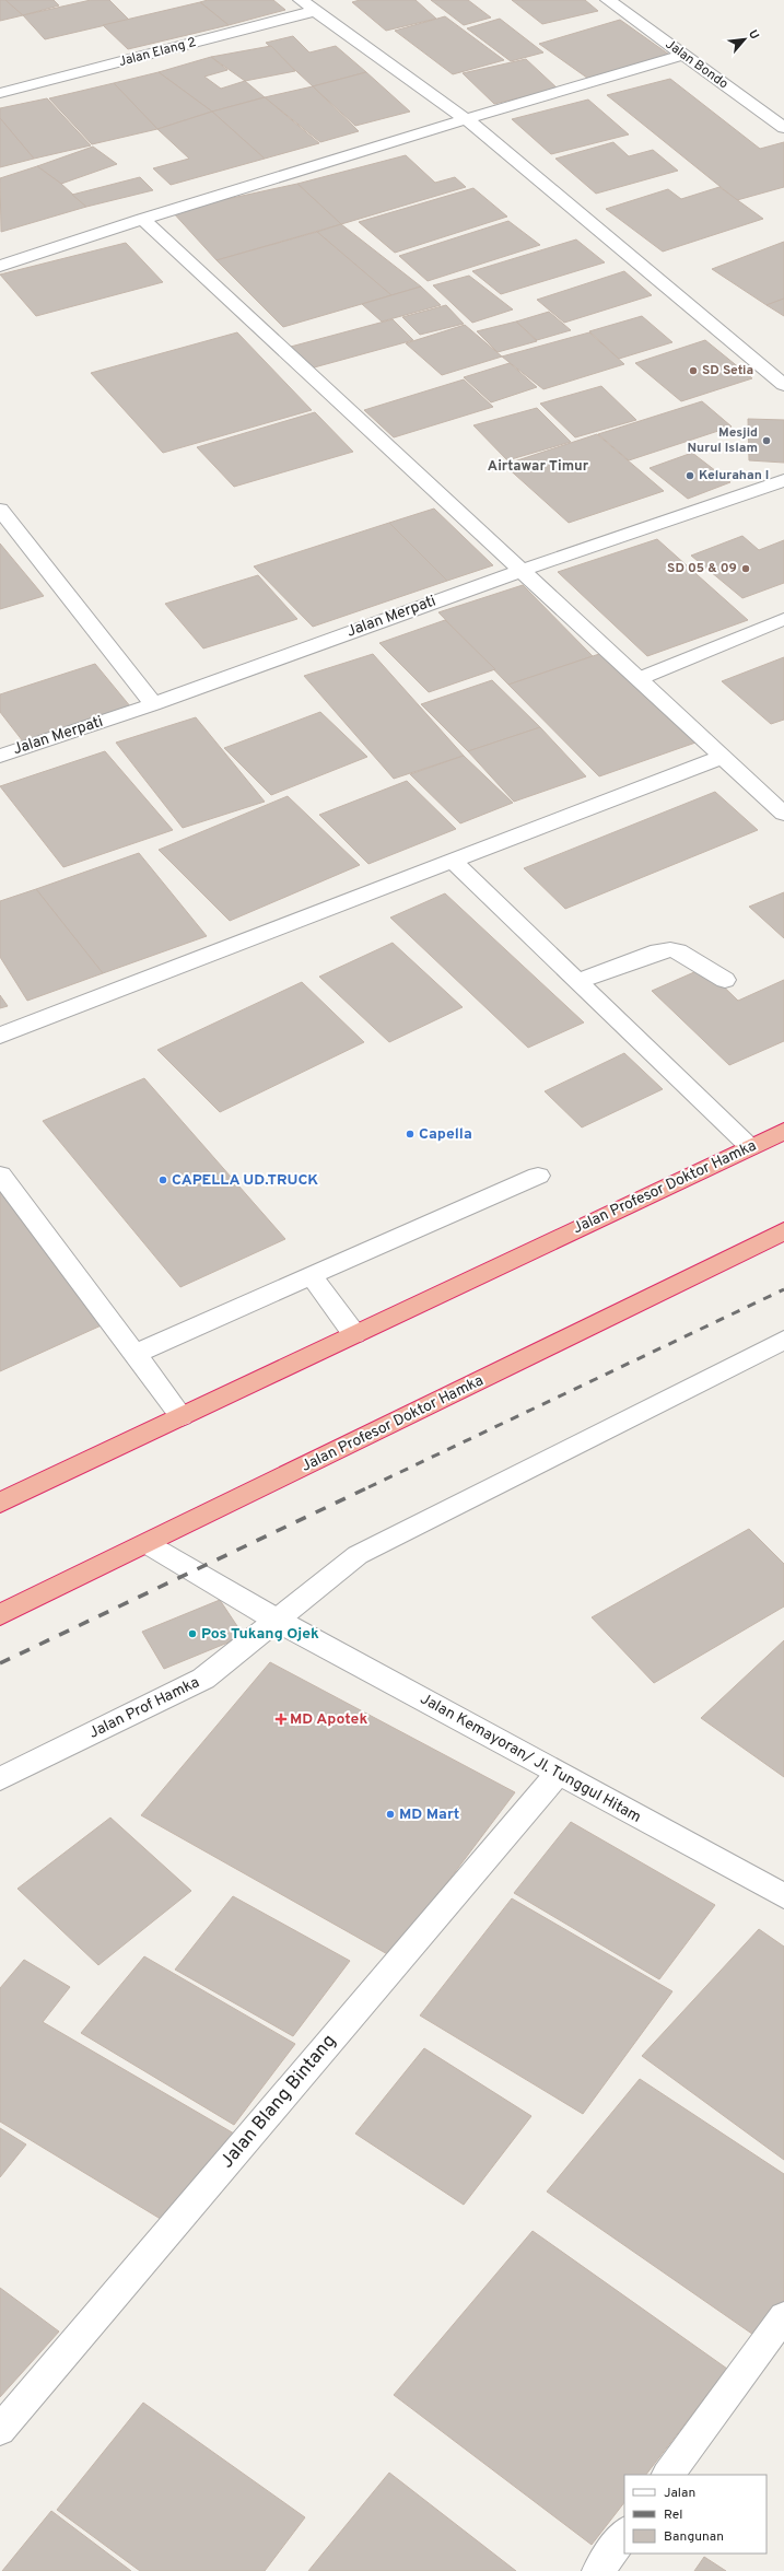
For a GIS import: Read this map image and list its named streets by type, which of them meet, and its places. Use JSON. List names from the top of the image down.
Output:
{
  "streets": {
    "highway": ["Jalan Profesor Doktor Hamka"],
    "street": [
      "Jalan Elang 2",
      "Jalan Bondo",
      "Jalan Merpati",
      "Jalan Prof Hamka",
      "Jalan Kemayoran/ Jl. Tunggul Hitam",
      "Jalan Blang Bintang"
    ]
  },
  "crossings": [
    ["Jalan Profesor Doktor Hamka", "Jalan Kemayoran/ Jl. Tunggul Hitam"],
    ["Jalan Prof Hamka", "Jalan Kemayoran/ Jl. Tunggul Hitam"],
    ["Jalan Kemayoran/ Jl. Tunggul Hitam", "Jalan Blang Bintang"]
  ],
  "districts": ["Airtawar Timur"],
  "places": {
    "other": [
      "SD Setia",
      "Mesjid Nurul Islam",
      "Kelurahan I",
      "SD 05 & 09",
      "Capella",
      "CAPELLA UD.TRUCK",
      "Pos Tukang Ojek",
      "MD Mart"
    ],
    "health": ["MD Apotek"]
  },
  "legend": ["Jalan", "Rel", "Bangunan"],
  "north": "top right"
}
